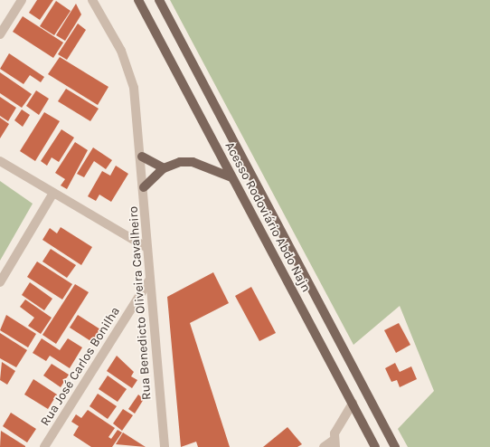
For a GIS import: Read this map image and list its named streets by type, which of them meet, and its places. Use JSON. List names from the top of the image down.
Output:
{
  "streets": {
    "main road": ["Acesso Rodoviário Abdo Najn"],
    "street": ["Rua Benedicto Oliveira Cavalheiro", "Rua José Carlos Bonilha"]
  },
  "crossings": [
    ["Rua Benedicto Oliveira Cavalheiro", "Rua José Carlos Bonilha"]
  ]
}
